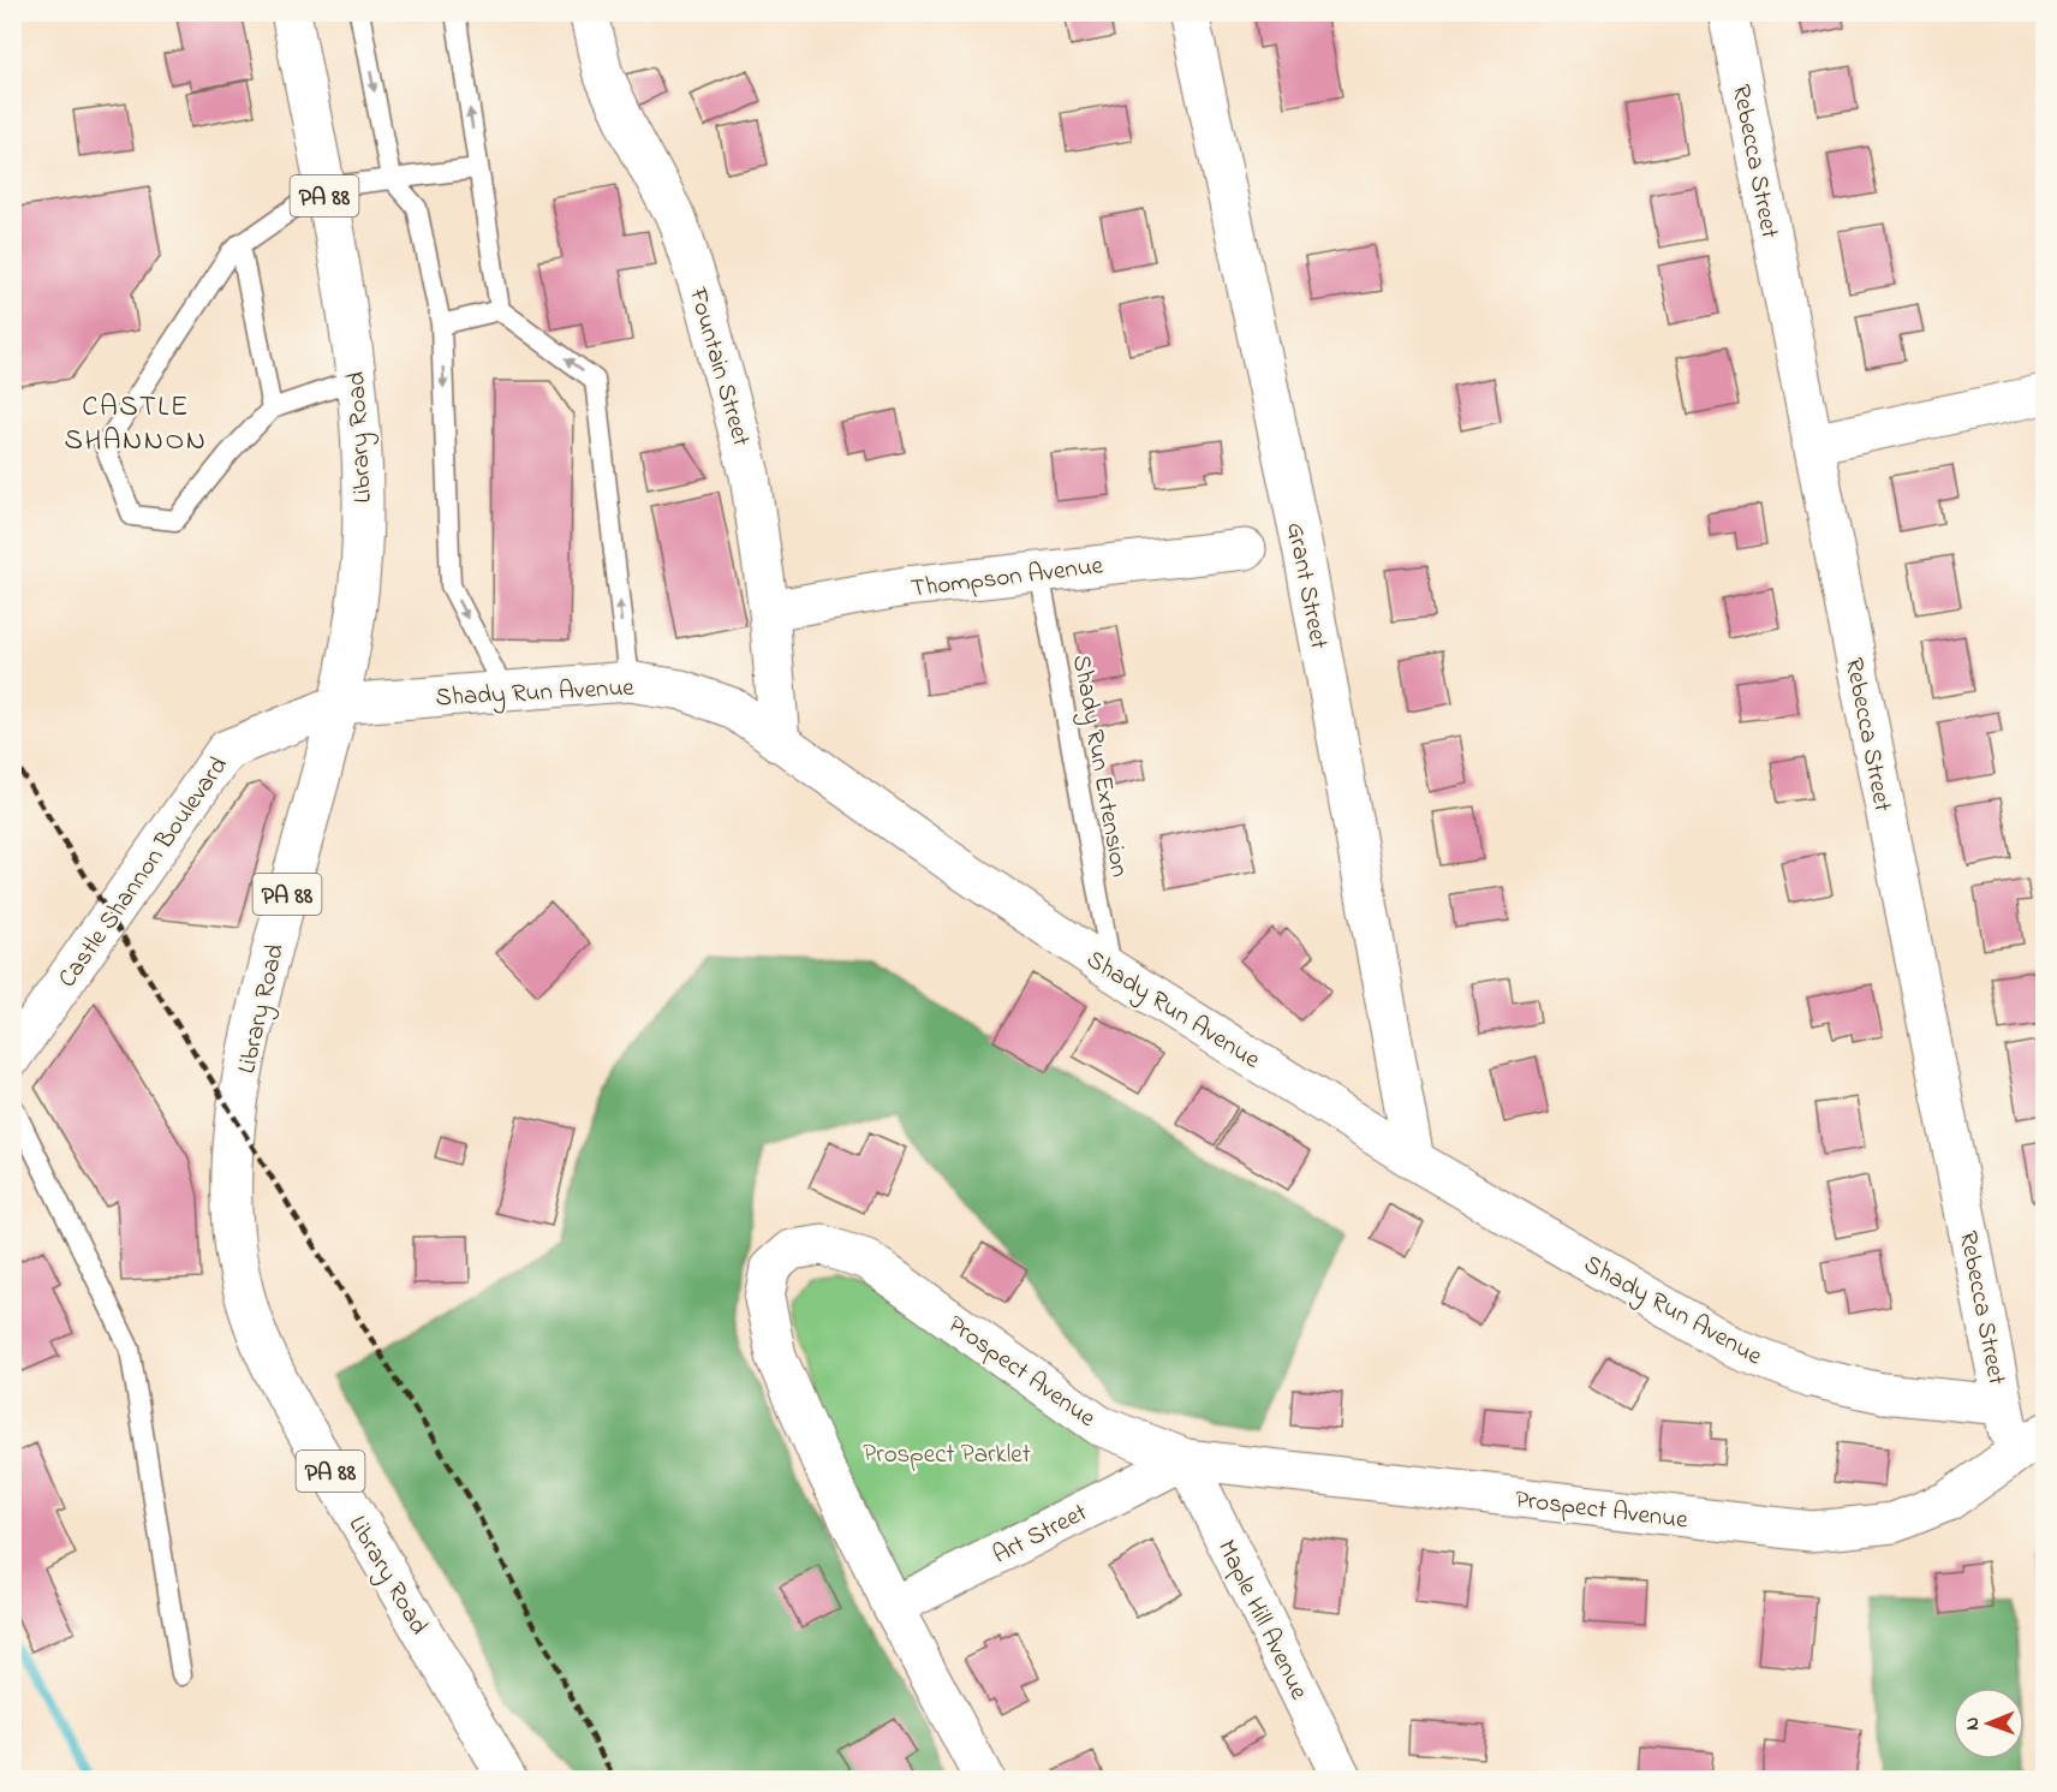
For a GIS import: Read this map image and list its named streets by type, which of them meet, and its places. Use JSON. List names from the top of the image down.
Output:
{
  "streets": {
    "street": [
      "Rebecca Street",
      "PA 88",
      "Fountain Street",
      "Library Road",
      "Thompson Avenue",
      "Grant Street",
      "Shady Run Avenue",
      "Castle Shannon Boulevard",
      "Prospect Avenue",
      "Art Street",
      "Maple Hill Avenue"
    ],
    "lane": ["Shady Run Extension"]
  },
  "crossings": [
    ["Rebecca Street", "Shady Run Avenue"],
    ["Rebecca Street", "Prospect Avenue"],
    ["Fountain Street", "Thompson Avenue"],
    ["Fountain Street", "Shady Run Avenue"],
    ["Library Road", "Shady Run Avenue"],
    ["Library Road", "Castle Shannon Boulevard"],
    ["Thompson Avenue", "Shady Run Extension"],
    ["Grant Street", "Shady Run Avenue"],
    ["Shady Run Avenue", "Shady Run Extension"],
    ["Shady Run Avenue", "Castle Shannon Boulevard"],
    ["Prospect Avenue", "Art Street"],
    ["Prospect Avenue", "Maple Hill Avenue"],
    ["Art Street", "Maple Hill Avenue"]
  ],
  "districts": ["CASTLE SHANNON"],
  "parks": ["Prospect Parklet"],
  "north": "left"
}
